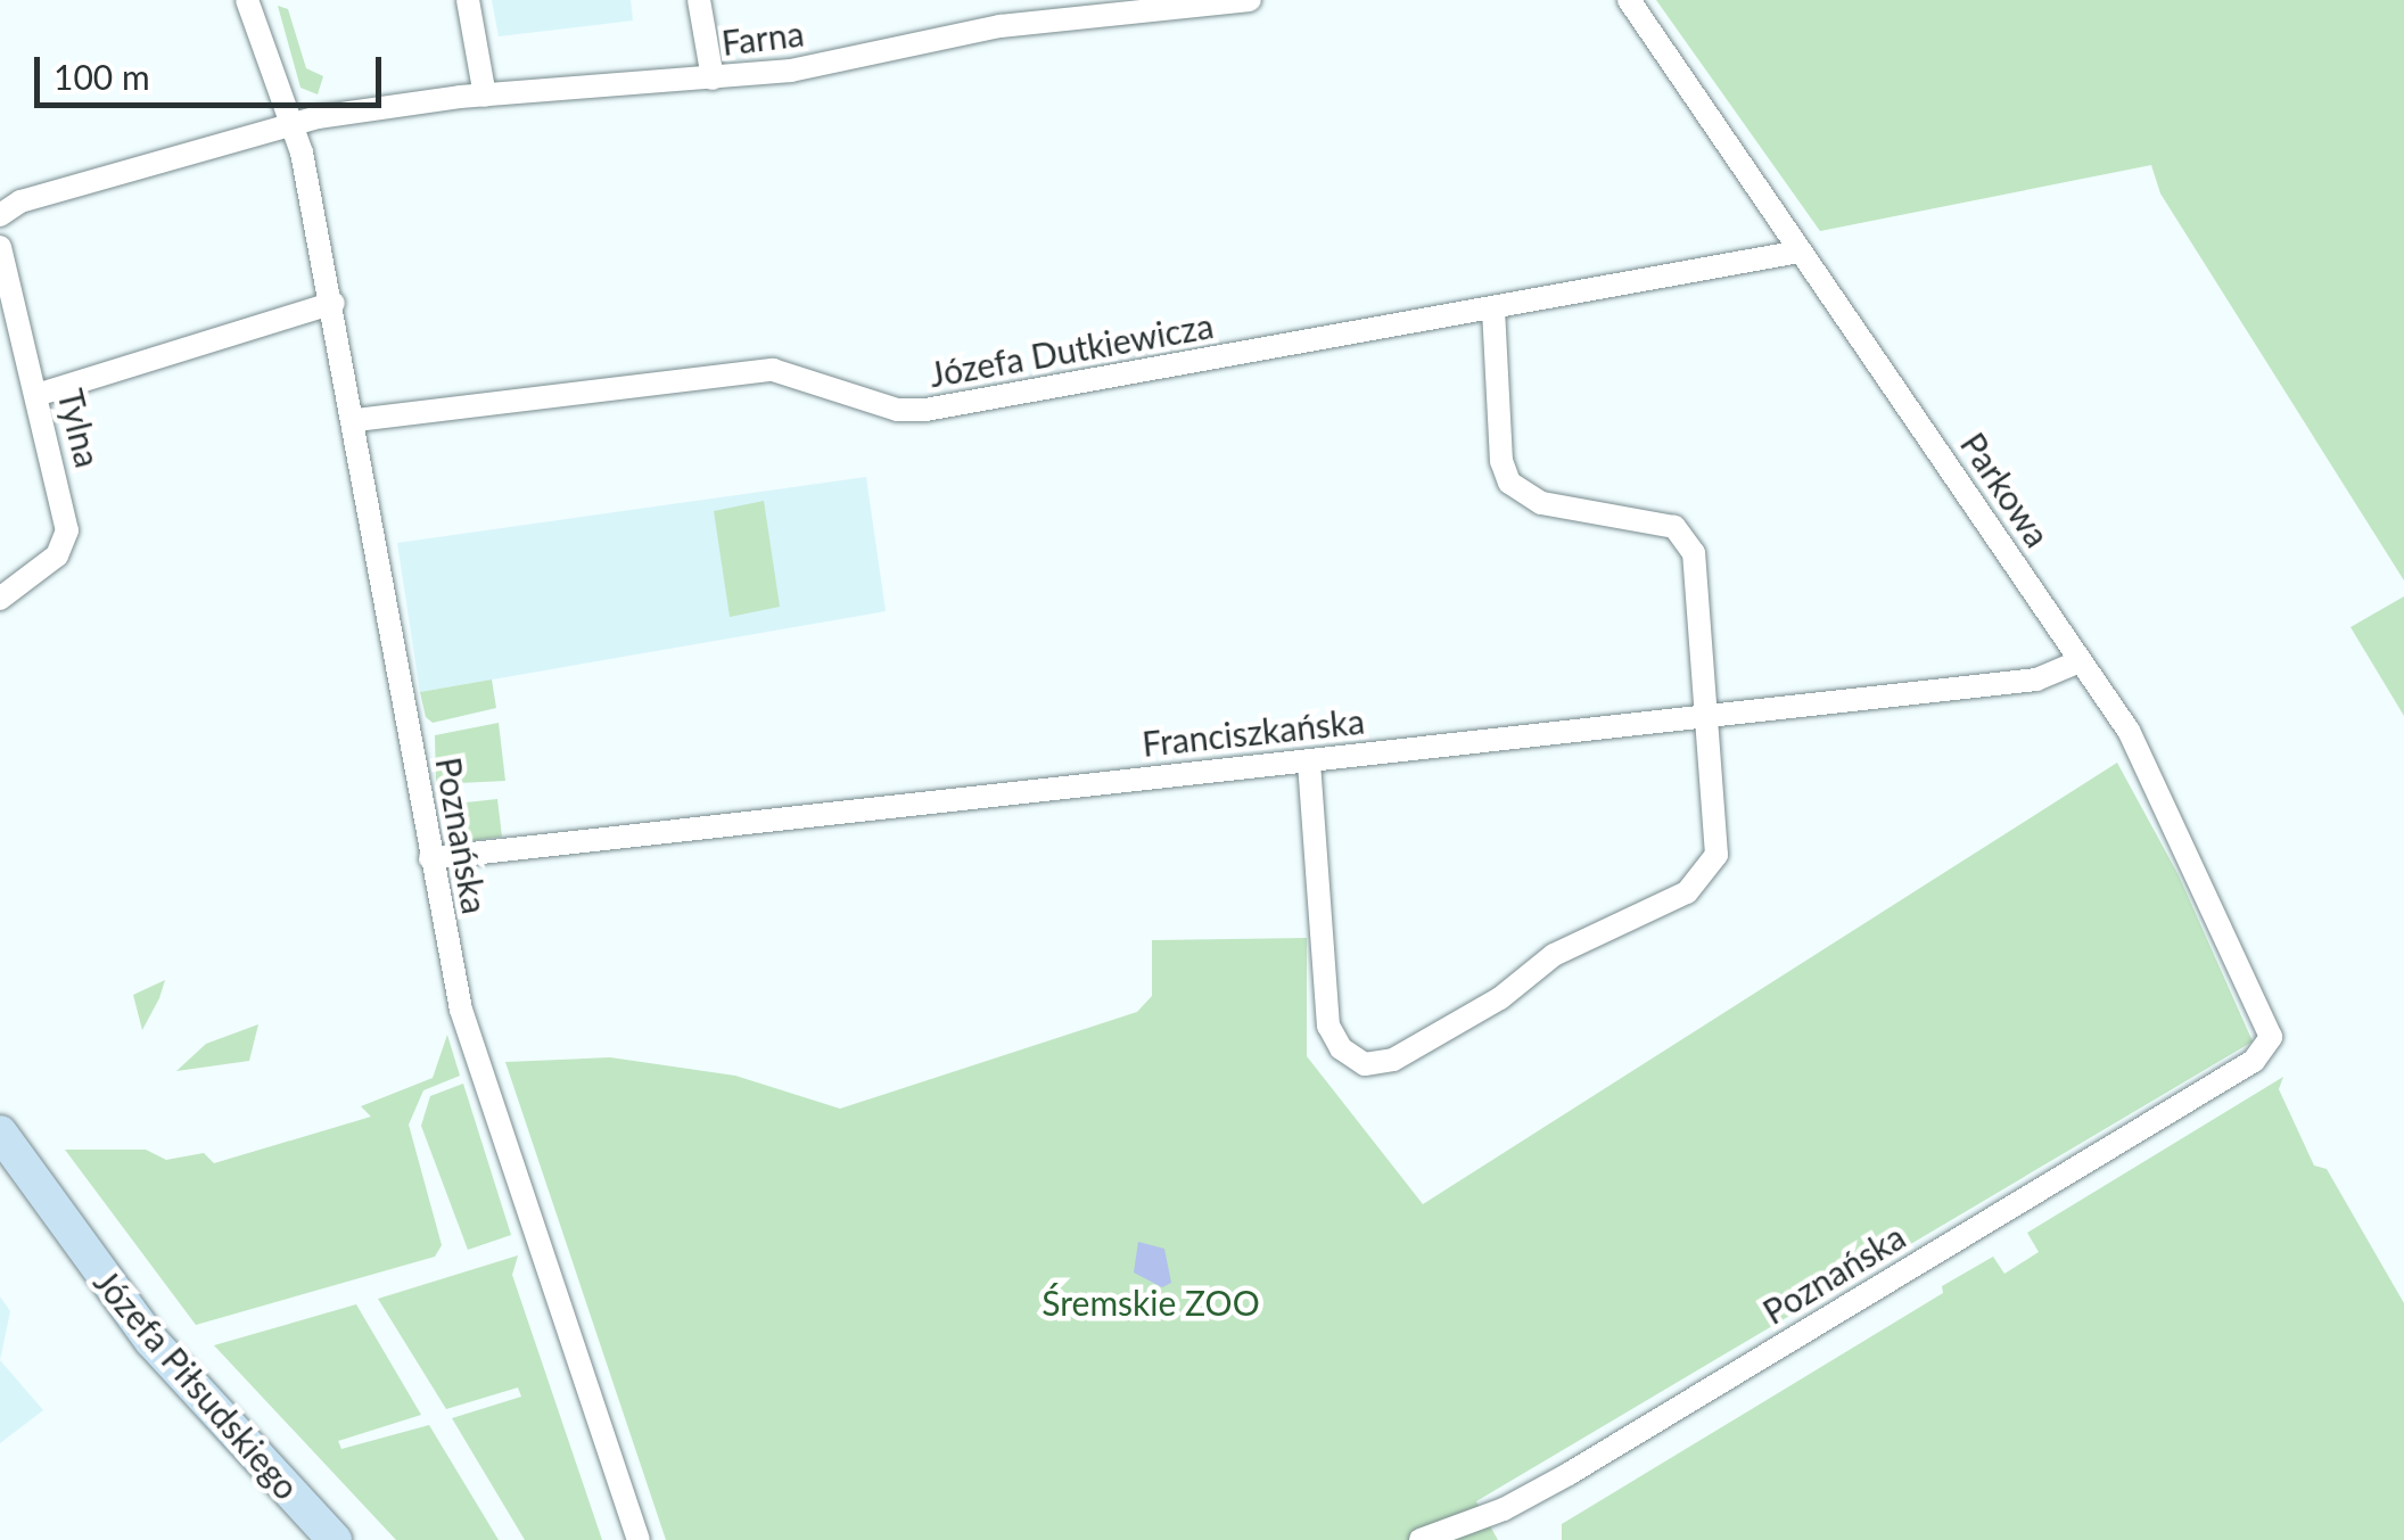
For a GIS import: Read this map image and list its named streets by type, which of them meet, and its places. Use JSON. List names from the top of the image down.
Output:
{
  "streets": {
    "street": [
      "Farna",
      "Józefa Dutkiewicza",
      "Tylna",
      "Parkowa",
      "Franciszkańska",
      "Poznańska",
      "Józefa Piłsudskiego"
    ]
  },
  "crossings": [
    ["Farna", "Poznańska"],
    ["Józefa Dutkiewicza", "Parkowa"],
    ["Józefa Dutkiewicza", "Poznańska"],
    ["Parkowa", "Franciszkańska"],
    ["Parkowa", "Poznańska"],
    ["Franciszkańska", "Poznańska"]
  ],
  "parks": ["Śremskie ZOO"],
  "scale_bar": "100 m"
}
